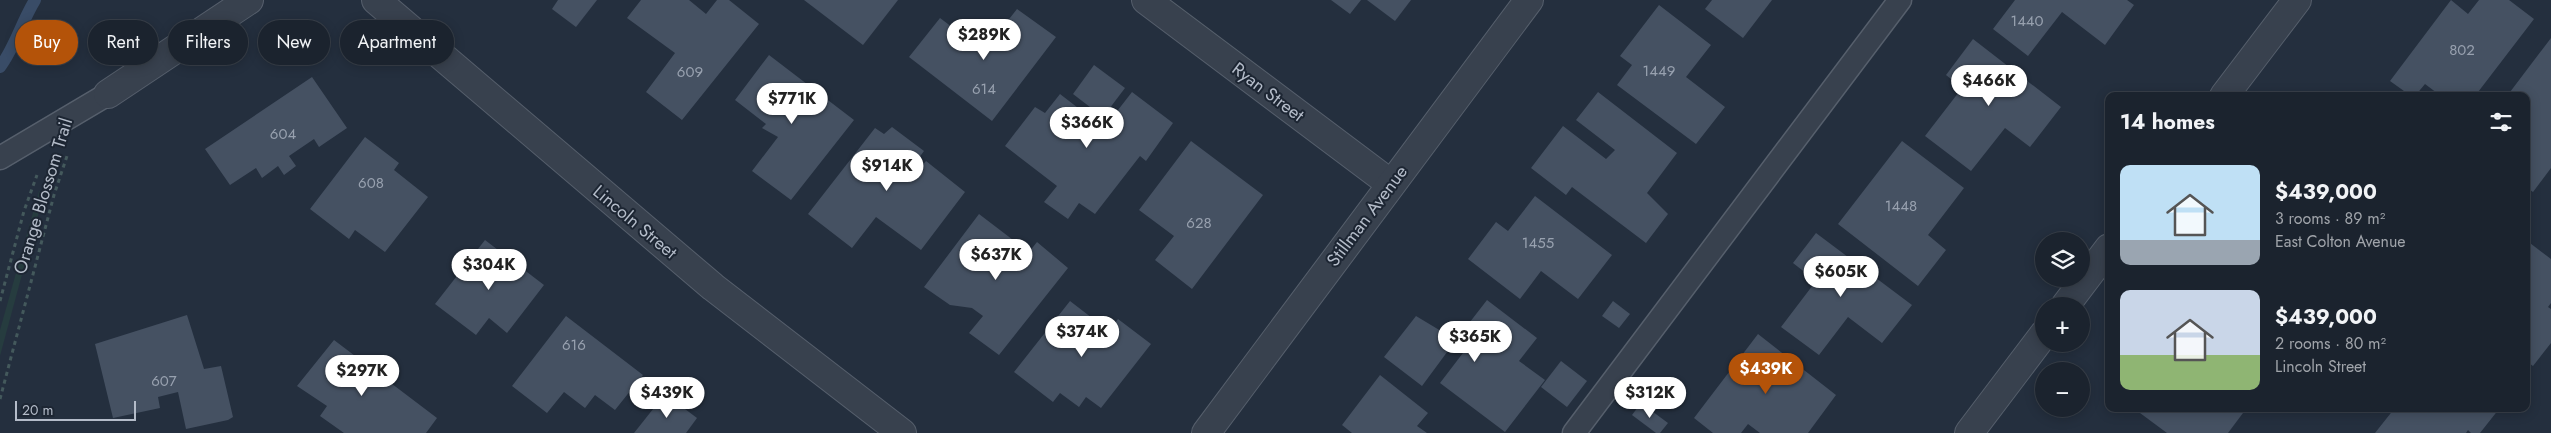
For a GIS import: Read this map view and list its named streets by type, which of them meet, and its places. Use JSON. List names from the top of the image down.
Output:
{
  "streets": {
    "street": ["Ryan Street", "Stillman Avenue", "Lincoln Street"],
    "path": ["Orange Blossom Trail"]
  },
  "crossings": [
    ["Ryan Street", "Stillman Avenue"]
  ],
  "house_numbers": [
    "1440",
    "802",
    "1449",
    "609",
    "614",
    "604",
    "608",
    "1448",
    "628",
    "1455",
    "616",
    "607"
  ],
  "scale_bar": "20 m",
  "page": {
    "price": [
      "$289K",
      "$466K",
      "$771K",
      "$366K",
      "$914K",
      "$637K",
      "$304K",
      "$605K",
      "$374K",
      "$365K",
      "$439K",
      "$297K",
      "$439K",
      "$312K"
    ],
    "chip": [
      "Buy",
      "Rent",
      "Filters",
      "New",
      "Apartment"
    ],
    "heading": "14 homes",
    "list": [
      {
        "name": "$439,000",
        "note": "3 rooms · 89 m² · East Colton Avenue"
      },
      {
        "name": "$439,000",
        "note": "2 rooms · 80 m² · Lincoln Street"
      }
    ],
    "map_buttons": ["+", "−"],
    "scale": "20 m"
  }
}
